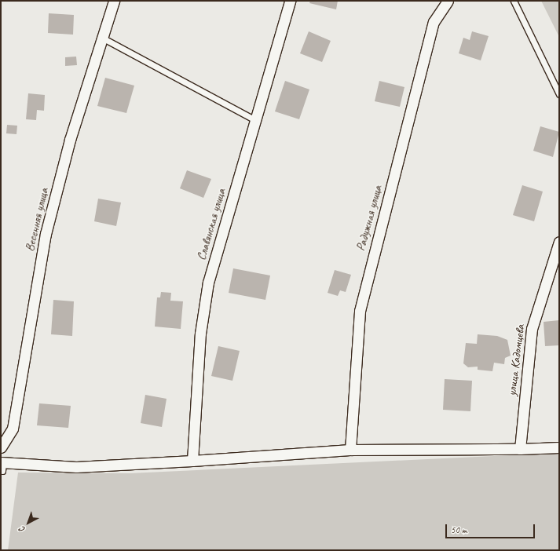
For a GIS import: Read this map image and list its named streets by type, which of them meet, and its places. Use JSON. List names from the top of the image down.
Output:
{
  "streets": {
    "street": [
      "Радужная улица",
      "Весенняя улица",
      "Славянская улица",
      "улица Кадомцева"
    ]
  },
  "scale_bar": "50 m",
  "north": "bottom left"
}
